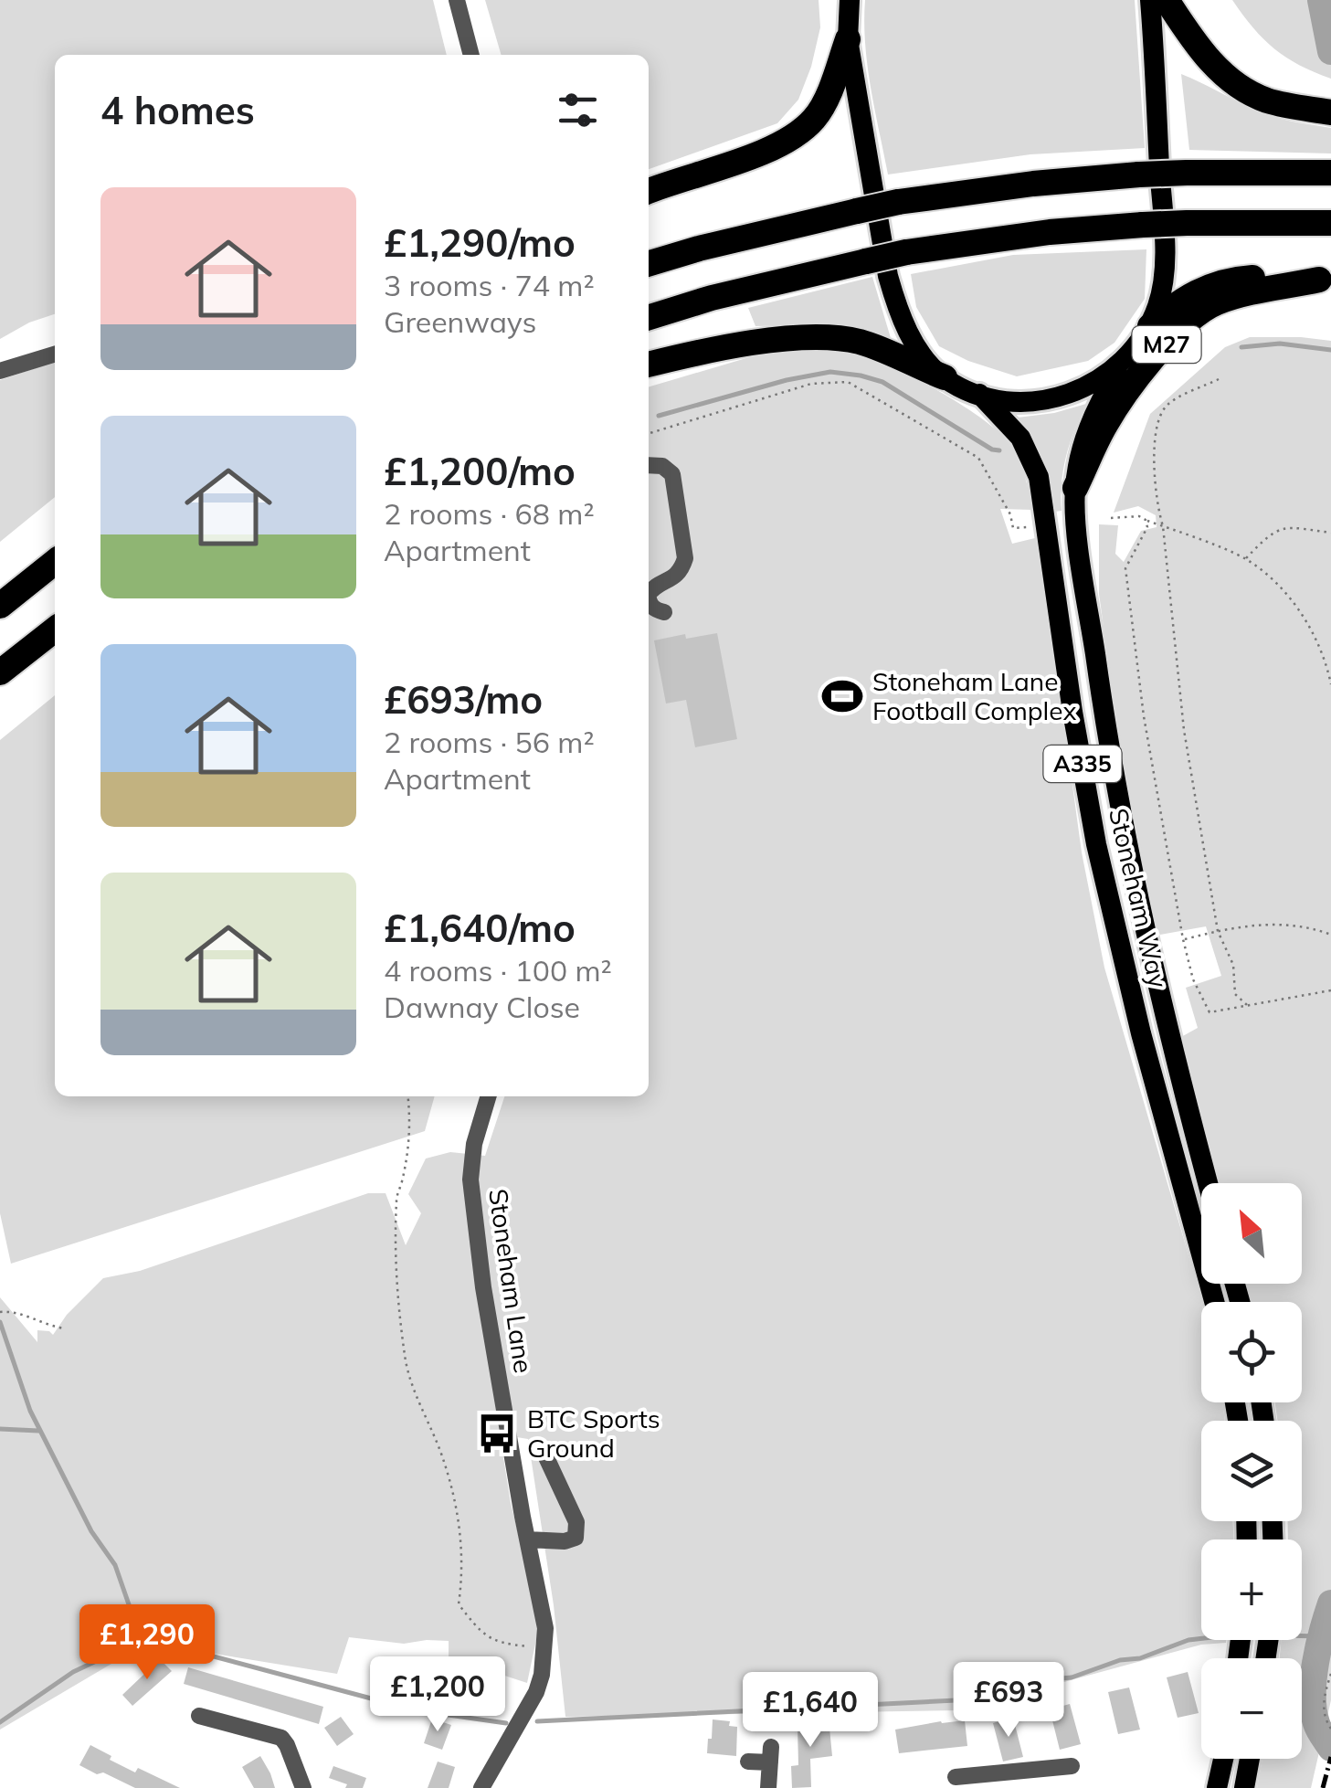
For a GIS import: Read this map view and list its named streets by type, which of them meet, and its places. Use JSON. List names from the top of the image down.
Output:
{
  "streets": {
    "highway": ["M27"],
    "main road": ["A335", "Stoneham Way"],
    "street": ["Stoneham Lane"]
  },
  "crossings": [
    ["M27", "Stoneham Way"]
  ],
  "places": {
    "sports": ["Stoneham Lane Football Complex"],
    "bus stop": ["BTC Sports Ground"]
  },
  "north": "top left",
  "page": {
    "heading": "4 homes",
    "list": [
      {
        "name": "£1,290/mo",
        "note": "3 rooms · 74 m² · Greenways"
      },
      {
        "name": "£1,200/mo",
        "note": "2 rooms · 68 m² · Apartment"
      },
      {
        "name": "£693/mo",
        "note": "2 rooms · 56 m² · Apartment"
      },
      {
        "name": "£1,640/mo",
        "note": "4 rooms · 100 m² · Dawnay Close"
      }
    ],
    "map_buttons": ["+", "−"],
    "price": [
      "£1,290",
      "£1,200",
      "£693",
      "£1,640"
    ]
  }
}
